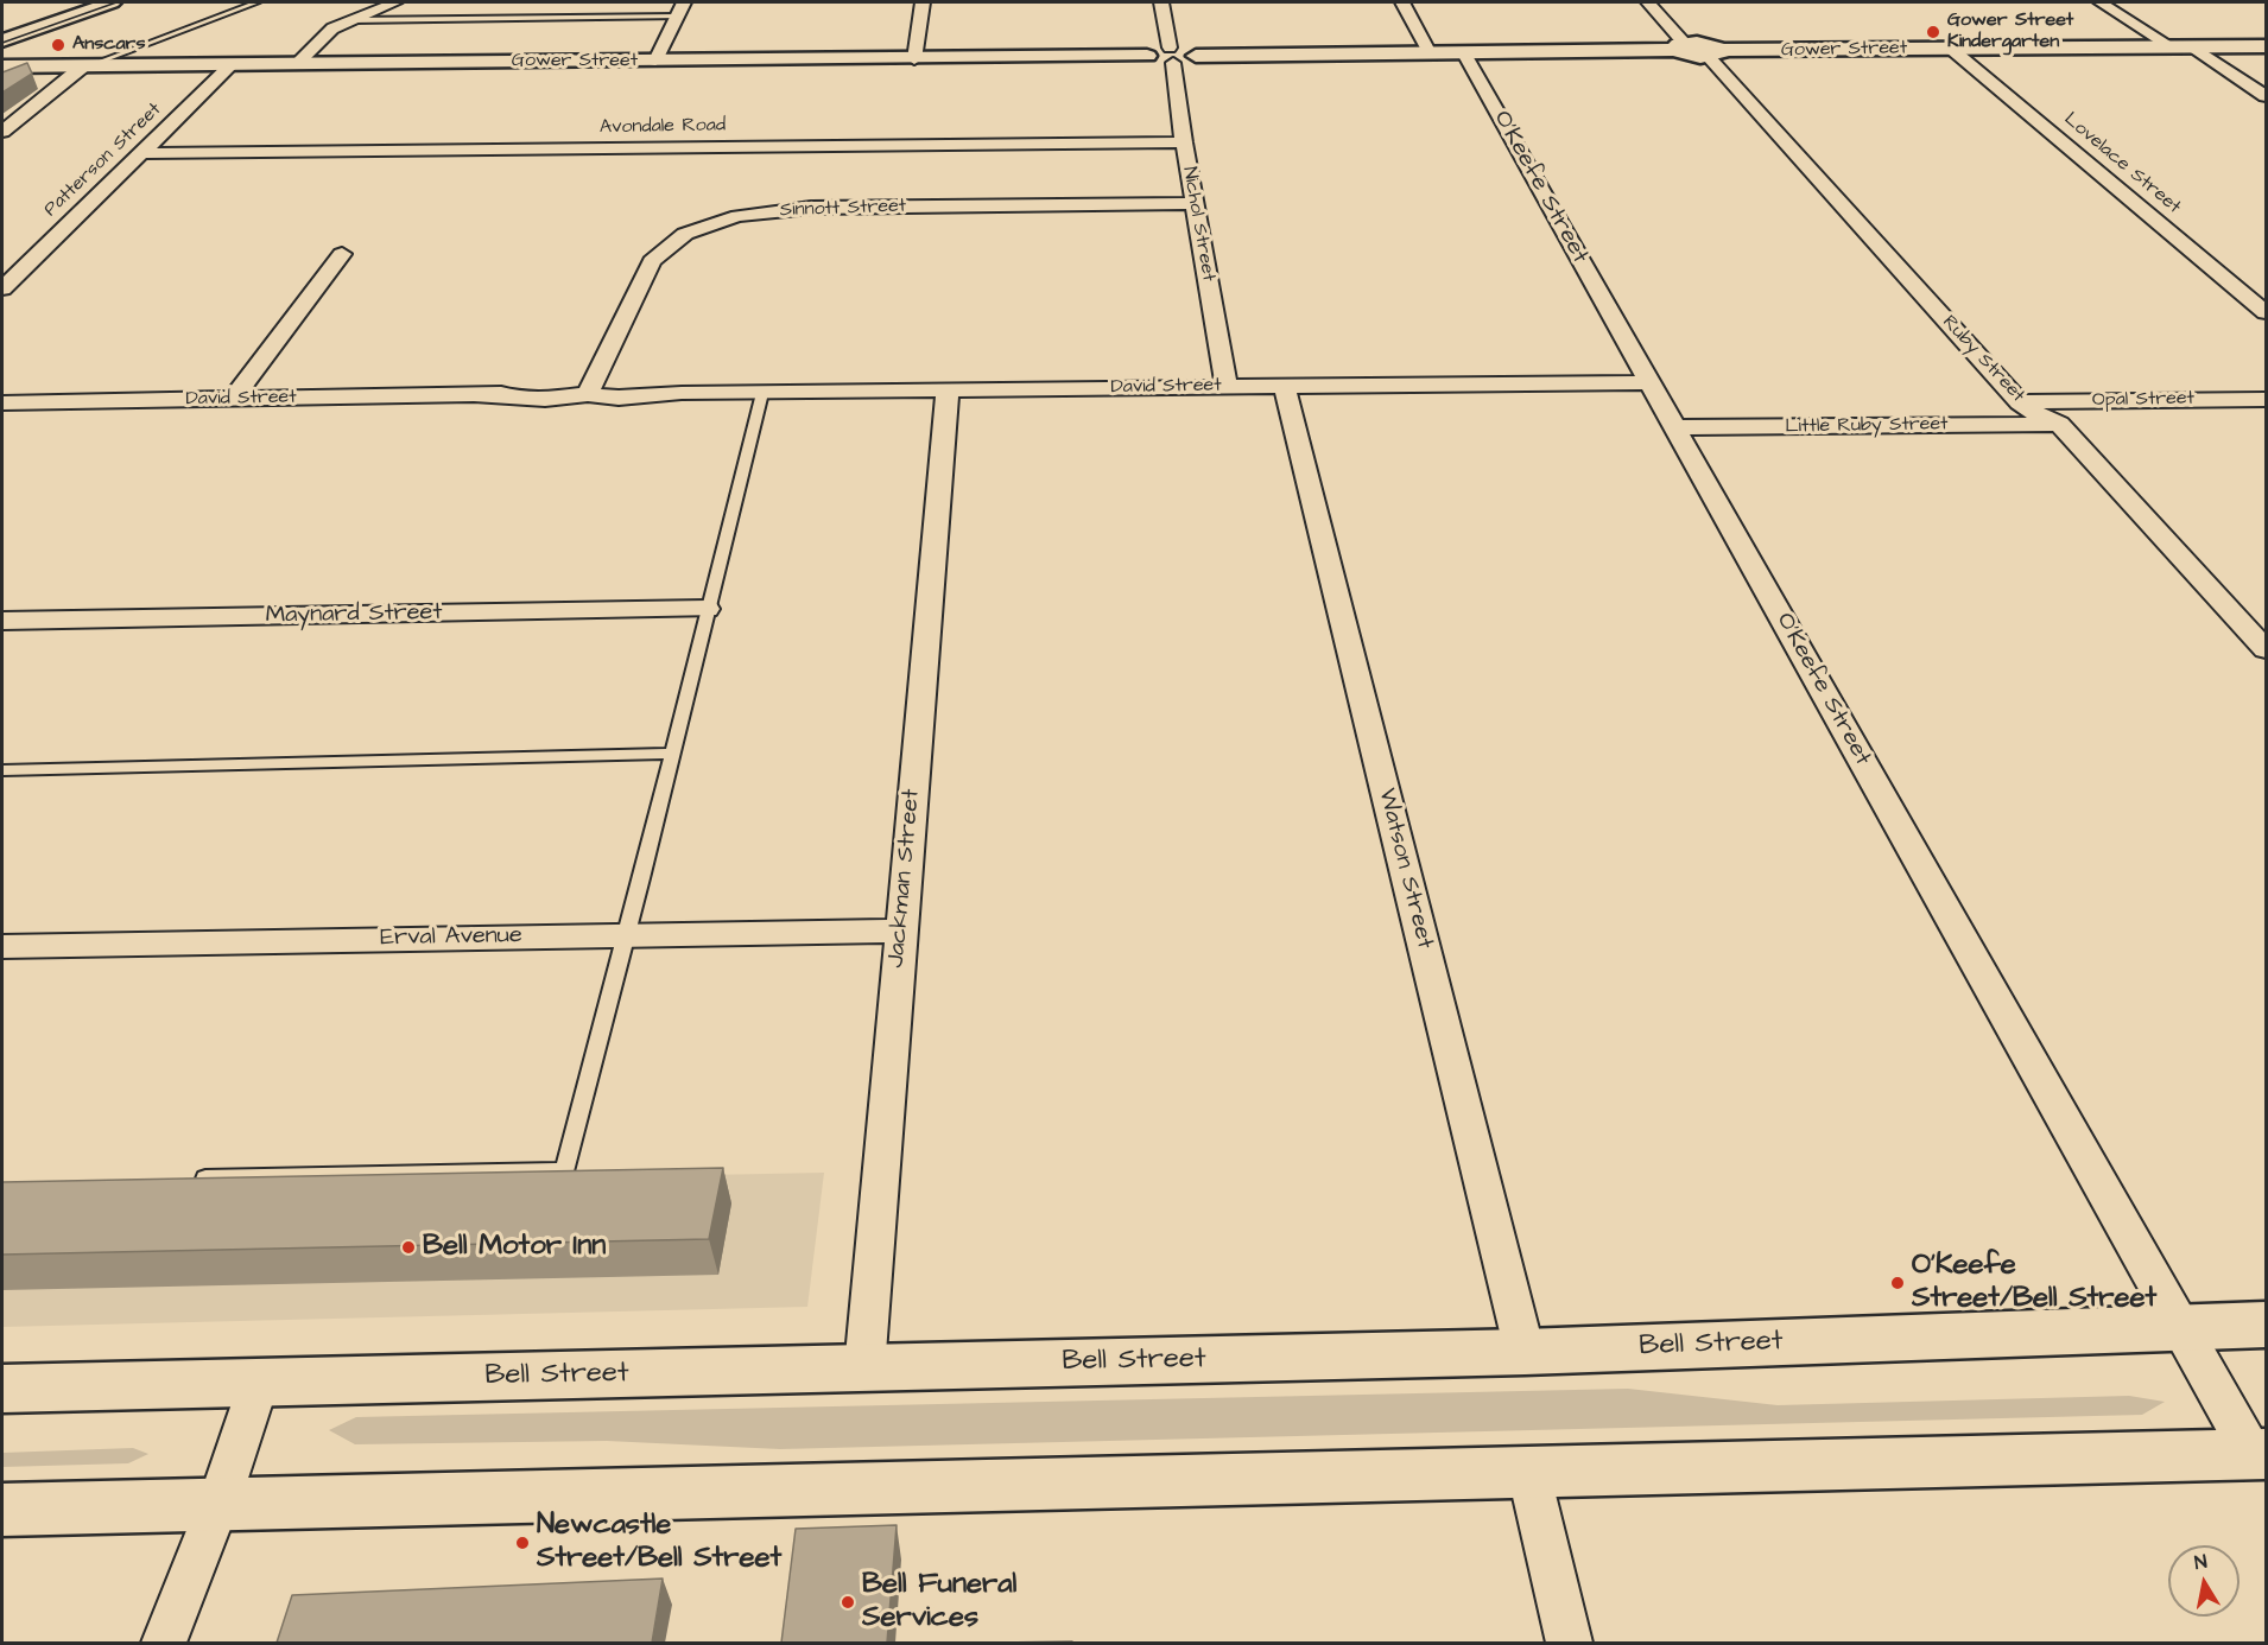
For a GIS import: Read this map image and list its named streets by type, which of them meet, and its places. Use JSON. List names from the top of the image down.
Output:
{
  "streets": {
    "main road": ["Gower Street", "Bell Street"],
    "street": [
      "Avondale Road",
      "Patterson Street",
      "Lovelace Street",
      "O'Keefe Street",
      "Sinnott Street",
      "Nichol Street",
      "Ruby Street",
      "David Street",
      "Opal Street",
      "Little Ruby Street",
      "Maynard Street",
      "Watson Street",
      "Jackman Street",
      "Erval Avenue"
    ]
  },
  "crossings": [
    ["Gower Street", "Patterson Street"],
    ["Gower Street", "Lovelace Street"],
    ["Gower Street", "Nichol Street"],
    ["Gower Street", "Ruby Street"],
    ["Avondale Road", "Patterson Street"],
    ["Avondale Road", "Nichol Street"],
    ["O'Keefe Street", "David Street"],
    ["O'Keefe Street", "Little Ruby Street"],
    ["O'Keefe Street", "Bell Street"],
    ["Sinnott Street", "Nichol Street"],
    ["Sinnott Street", "David Street"],
    ["Nichol Street", "David Street"],
    ["Ruby Street", "Opal Street"],
    ["Ruby Street", "Little Ruby Street"],
    ["David Street", "Watson Street"],
    ["David Street", "Jackman Street"],
    ["Watson Street", "Bell Street"],
    ["Jackman Street", "Erval Avenue"],
    ["Jackman Street", "Bell Street"]
  ],
  "places": [
    "Gower Street Kindergarten",
    "Anscars",
    "Bell Motor Inn",
    "O'Keefe Street/Bell Street",
    "Newcastle Street/Bell Street",
    "Bell Funeral Services"
  ],
  "north": "top"
}
